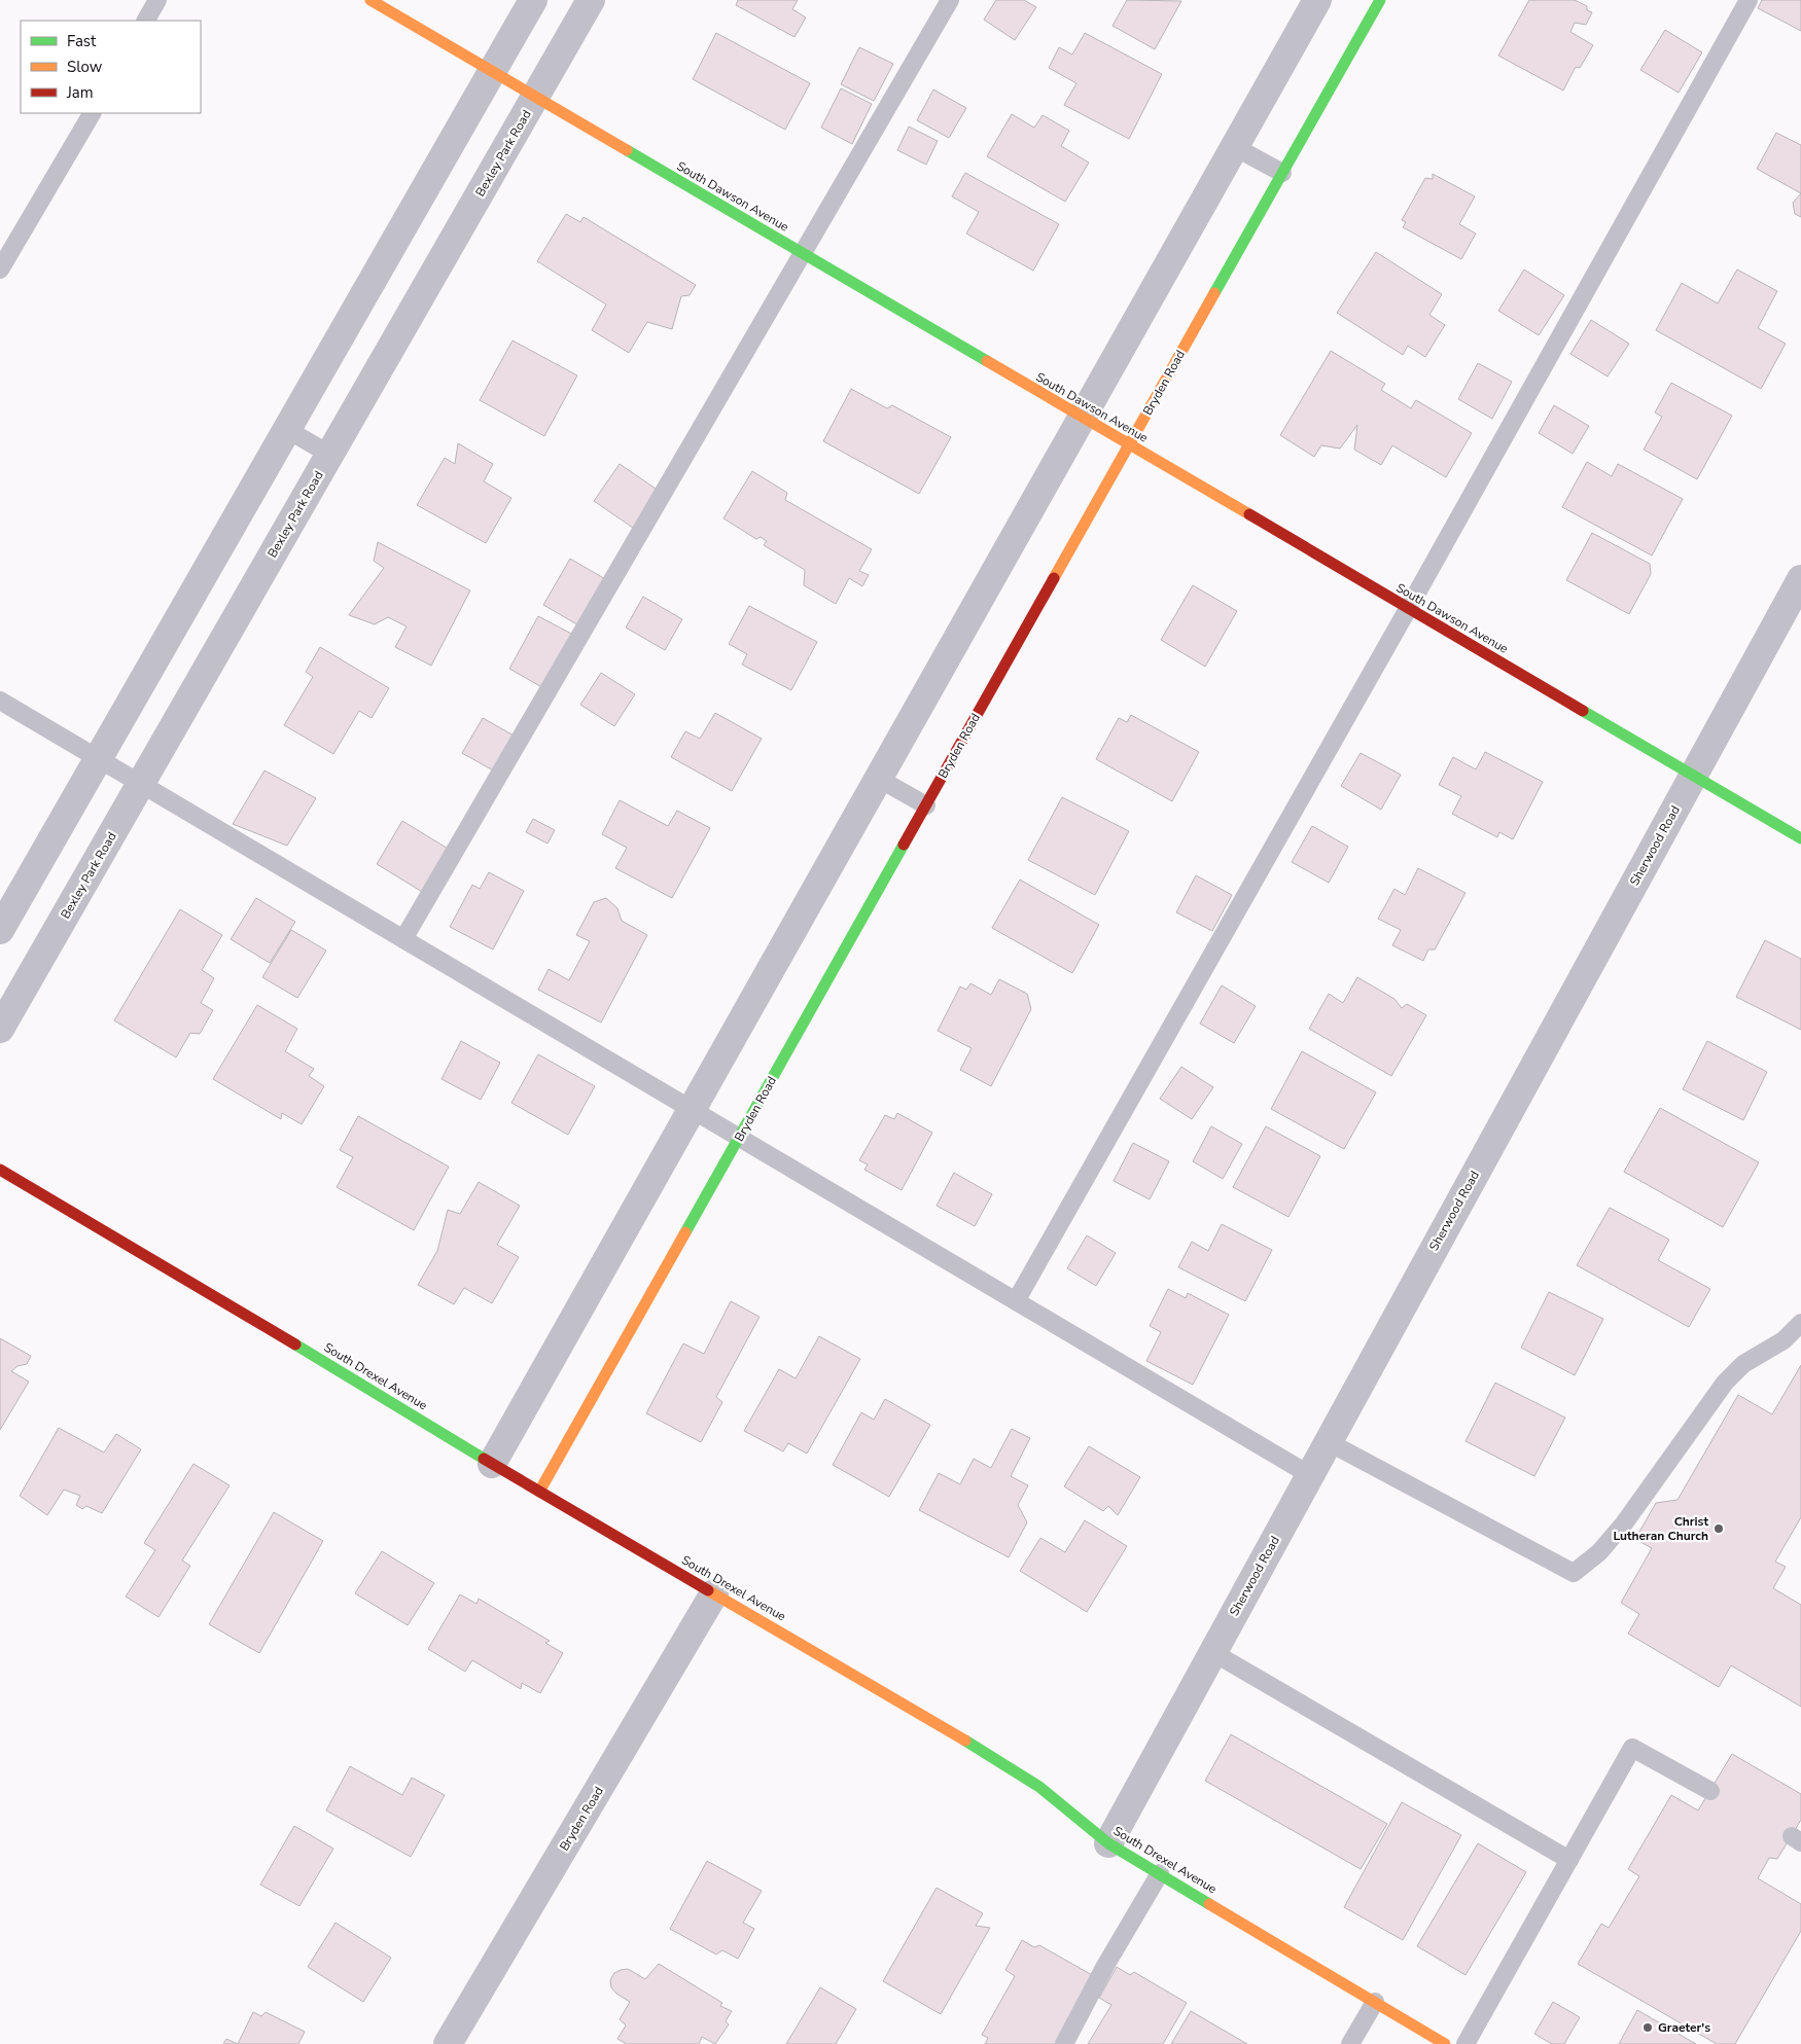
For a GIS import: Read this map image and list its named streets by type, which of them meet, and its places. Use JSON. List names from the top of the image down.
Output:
{
  "streets": {
    "street": [
      "Bexley Park Road",
      "South Dawson Avenue",
      "Bryden Road",
      "Sherwood Road",
      "South Drexel Avenue"
    ]
  },
  "crossings": [
    ["Bexley Park Road", "South Dawson Avenue"],
    ["South Dawson Avenue", "Bryden Road"],
    ["South Dawson Avenue", "Sherwood Road"],
    ["Bryden Road", "South Drexel Avenue"],
    ["Sherwood Road", "South Drexel Avenue"]
  ],
  "places": ["Christ Lutheran Church", "Graeter's"],
  "legend": ["Fast", "Slow", "Jam"]
}
